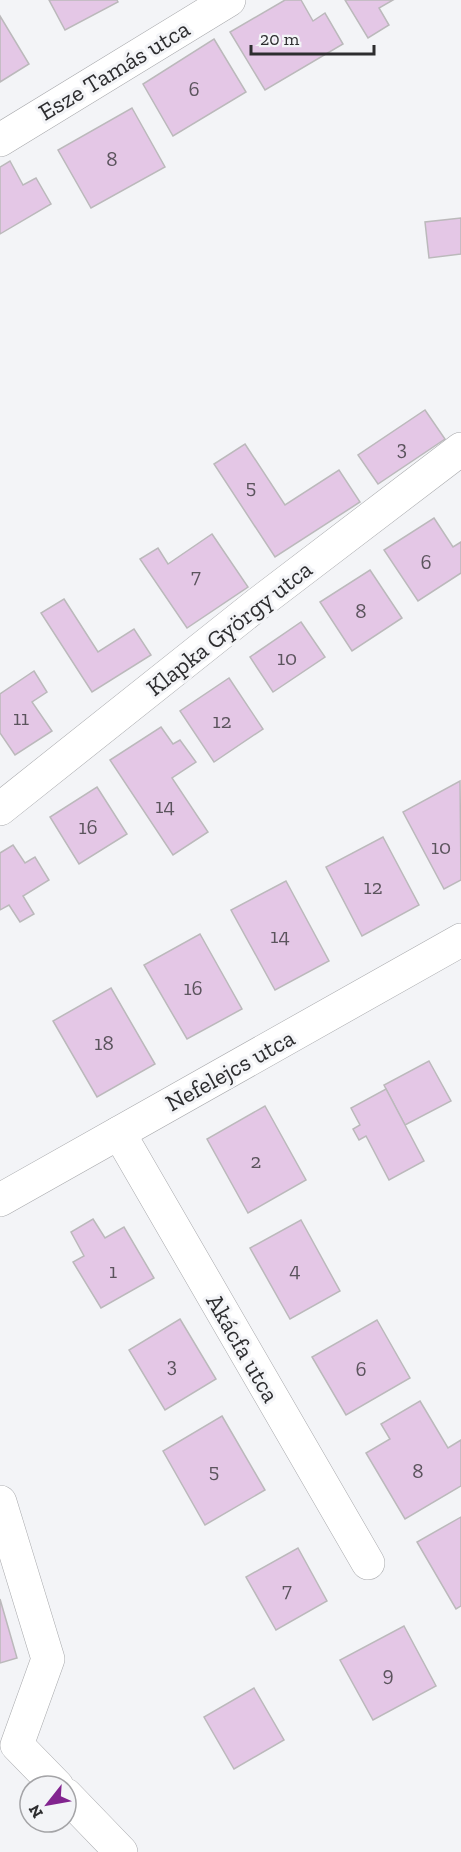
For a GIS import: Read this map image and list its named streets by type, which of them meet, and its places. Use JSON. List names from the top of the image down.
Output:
{
  "streets": {
    "street": [
      "Esze Tamás utca",
      "Klapka György utca",
      "Nefelejcs utca",
      "Akácfa utca"
    ]
  },
  "crossings": [
    ["Nefelejcs utca", "Akácfa utca"]
  ],
  "house_numbers": [
    "6",
    "8",
    "3",
    "5",
    "6",
    "7",
    "8",
    "10",
    "11",
    "12",
    "14",
    "16",
    "10",
    "12",
    "14",
    "16",
    "18",
    "2",
    "4",
    "1",
    "3",
    "6",
    "5",
    "8",
    "7",
    "9"
  ],
  "scale_bar": "20 m",
  "north": "bottom left"
}
